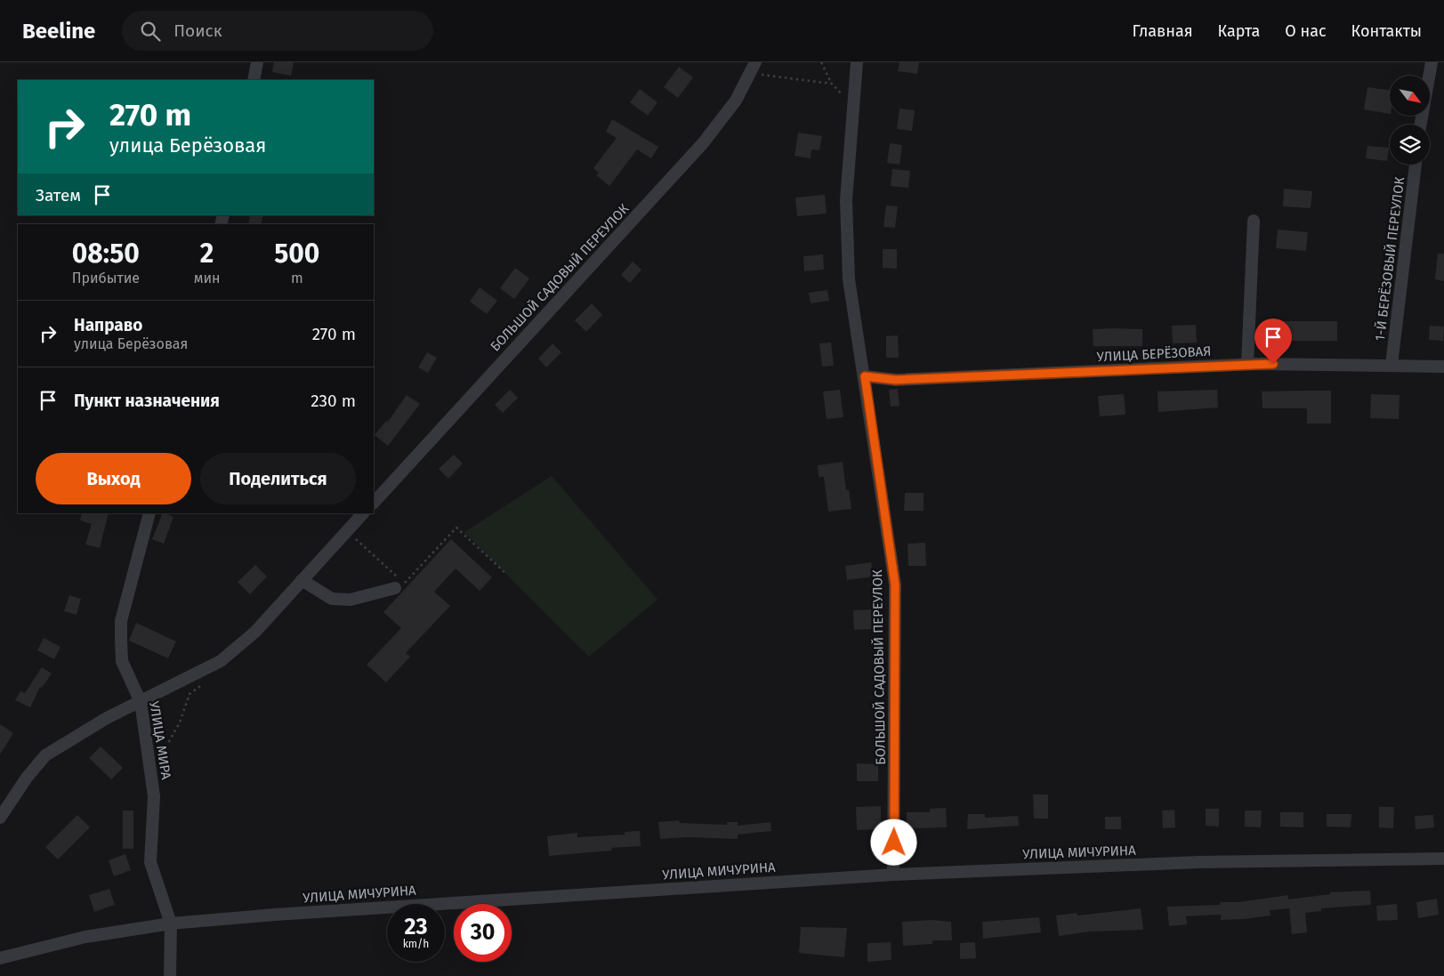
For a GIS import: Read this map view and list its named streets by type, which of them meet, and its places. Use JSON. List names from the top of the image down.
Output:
{
  "streets": {
    "street": [
      "1-Й БЕРЁЗОВЫЙ ПЕРЕУЛОК",
      "БОЛЬШОЙ САДОВЫЙ ПЕРЕУЛОК",
      "УЛИЦА БЕРЁЗОВАЯ",
      "УЛИЦА МИРА",
      "УЛИЦА МИЧУРИНА"
    ]
  },
  "crossings": [
    ["1-Й БЕРЁЗОВЫЙ ПЕРЕУЛОК", "УЛИЦА БЕРЁЗОВАЯ"],
    ["БОЛЬШОЙ САДОВЫЙ ПЕРЕУЛОК", "УЛИЦА БЕРЁЗОВАЯ"],
    ["БОЛЬШОЙ САДОВЫЙ ПЕРЕУЛОК", "УЛИЦА МИЧУРИНА"],
    ["УЛИЦА МИРА", "УЛИЦА МИЧУРИНА"]
  ],
  "north": "bottom right",
  "page": {
    "header": "Beeline",
    "search": "Поиск",
    "nav": [
      "Главная",
      "Карта",
      "О нас",
      "Контакты"
    ],
    "turn": ["270 m", "улица Берёзовая"],
    "then": "Затем",
    "eta": [
      "08:50",
      "Прибытие",
      "2",
      "мин",
      "500",
      "m"
    ],
    "list": [
      {
        "name": "Направо",
        "note": "улица Берёзовая",
        "value": "270 m"
      },
      {
        "name": "Пункт назначения",
        "value": "230 m"
      }
    ],
    "buttons": ["Выход", "Поделиться"],
    "speed": "23 km/h",
    "limit": "30"
  }
}
